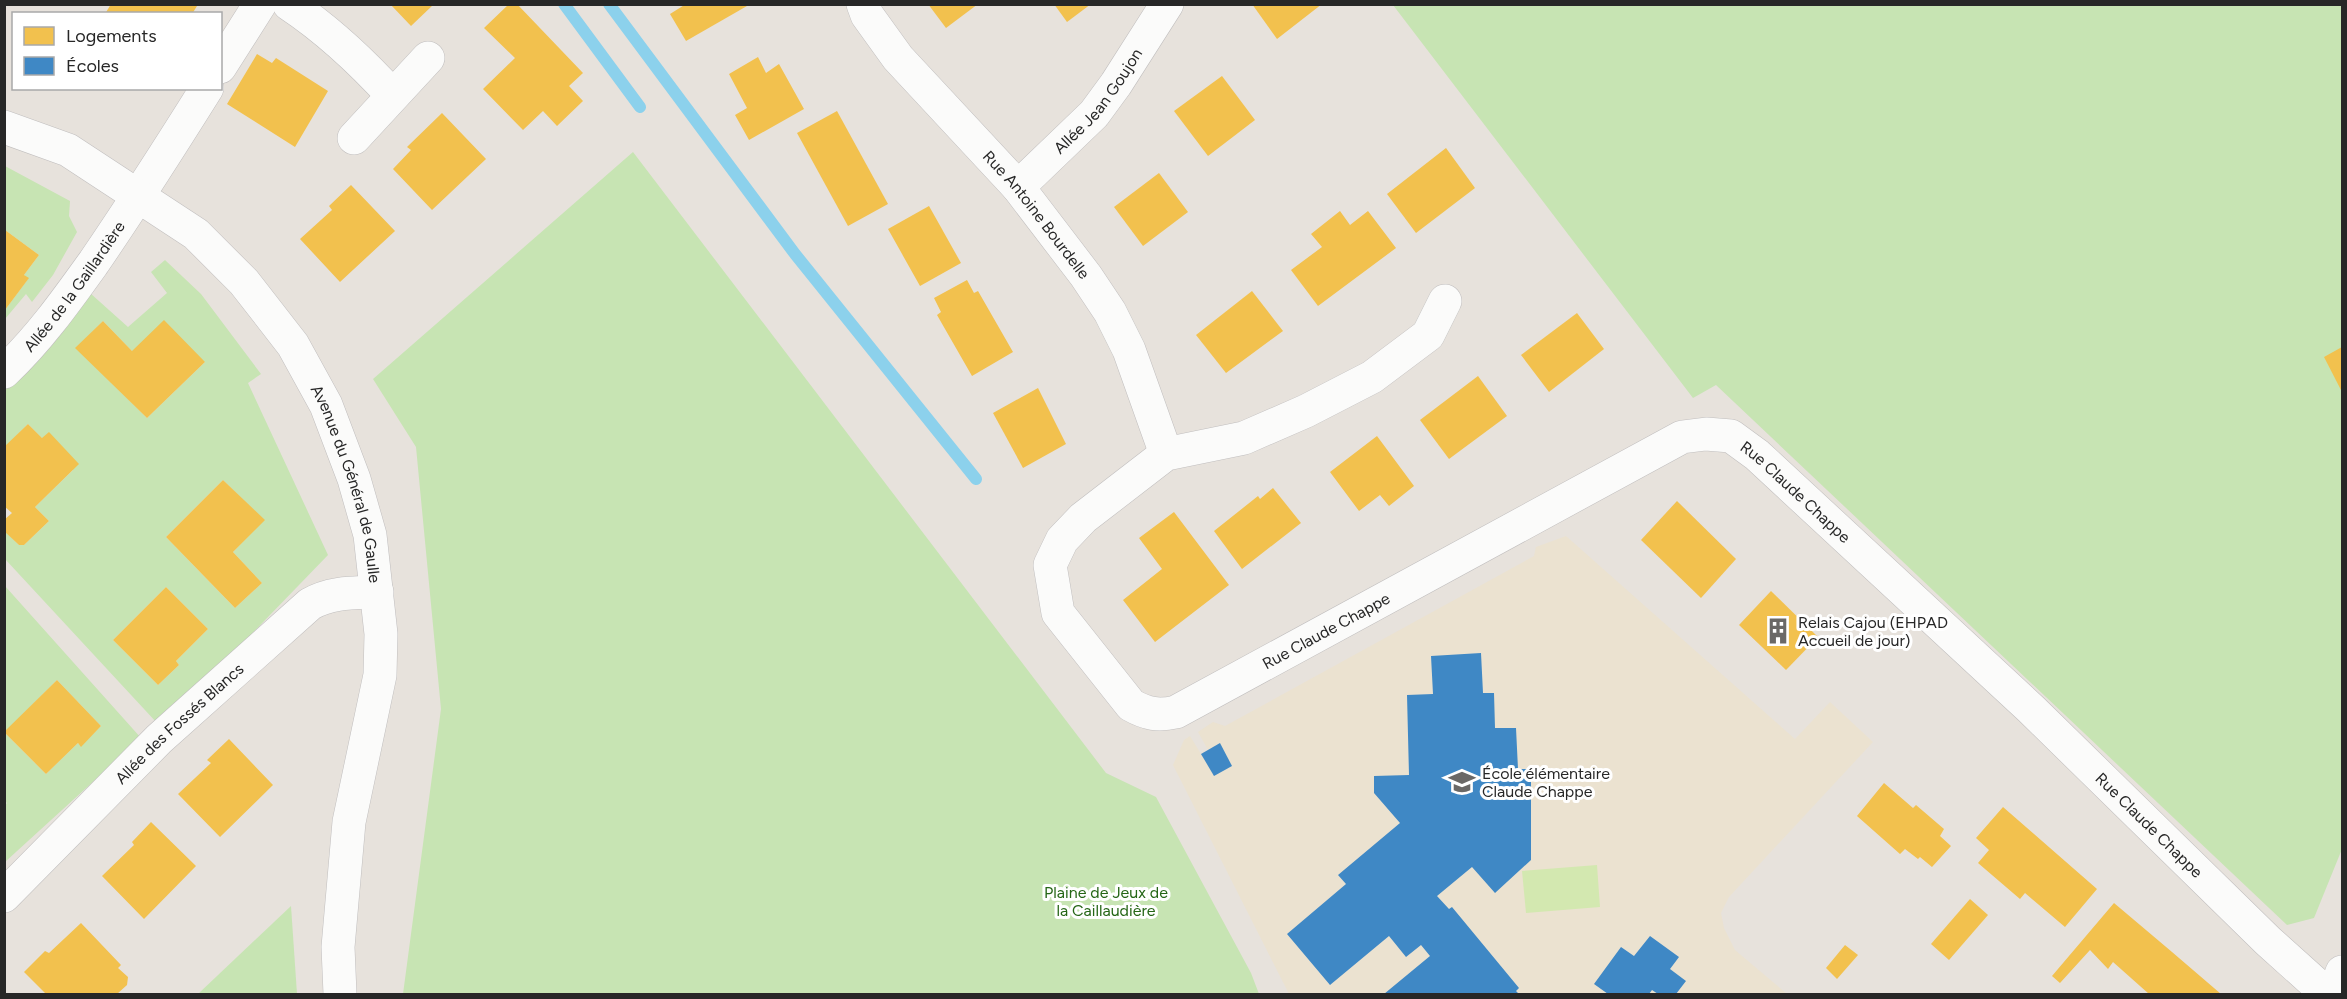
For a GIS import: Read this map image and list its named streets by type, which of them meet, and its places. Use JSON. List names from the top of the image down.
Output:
{
  "streets": {
    "street": [
      "Allée Jean Goujon",
      "Rue Antoine Bourdelle",
      "Allée de la Gaillardière",
      "Avenue du Général de Gaulle",
      "Rue Claude Chappe",
      "Allée des Fossés Blancs"
    ]
  },
  "crossings": [
    ["Allée Jean Goujon", "Rue Antoine Bourdelle"],
    ["Rue Antoine Bourdelle", "Rue Claude Chappe"],
    ["Allée de la Gaillardière", "Avenue du Général de Gaulle"],
    ["Avenue du Général de Gaulle", "Allée des Fossés Blancs"]
  ],
  "parks": ["Plaine de Jeux de la Caillaudière"],
  "places": {
    "building": ["Relais Cajou (EHPAD Accueil de jour)"],
    "school or university": ["École élémentaire Claude Chappe"]
  },
  "legend": ["Logements", "Écoles"]
}
